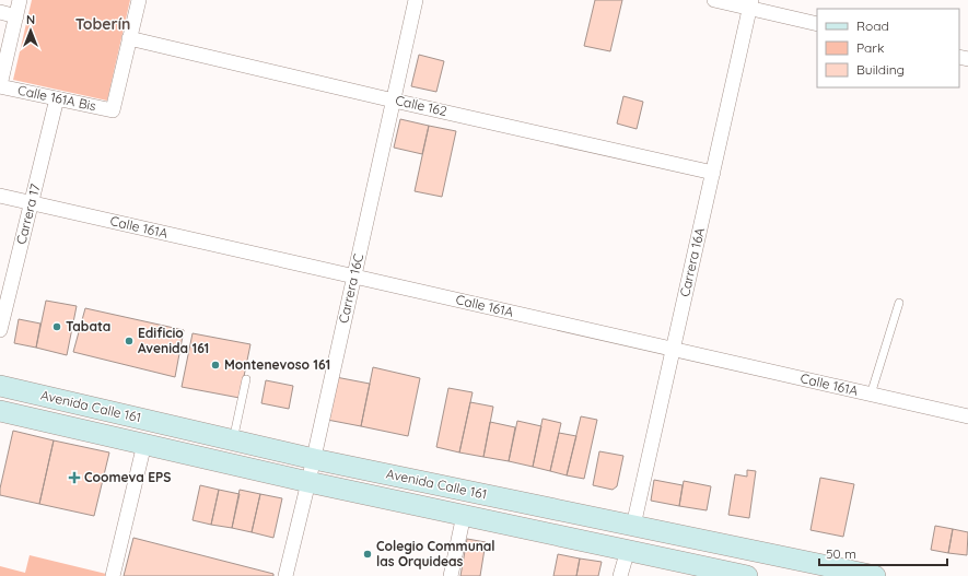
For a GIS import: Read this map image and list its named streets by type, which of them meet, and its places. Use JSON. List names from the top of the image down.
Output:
{
  "streets": {
    "main road": ["Avenida Calle 161"],
    "street": [
      "Calle 161A Bis",
      "Calle 162",
      "Carrera 17",
      "Calle 161A",
      "Carrera 16A",
      "Carrera 16C"
    ]
  },
  "crossings": [
    ["Calle 161A Bis", "Calle 162"],
    ["Calle 161A Bis", "Carrera 17"],
    ["Calle 162", "Carrera 16A"],
    ["Calle 162", "Carrera 16C"],
    ["Carrera 17", "Calle 161A"],
    ["Calle 161A", "Carrera 16A"],
    ["Calle 161A", "Carrera 16C"],
    ["Carrera 16A", "Avenida Calle 161"],
    ["Carrera 16C", "Avenida Calle 161"]
  ],
  "districts": ["Toberín"],
  "places": {
    "other": [
      "Tabata",
      "Edificio Avenida 161",
      "Montenevoso 161",
      "Colegio Communal las Orquideas"
    ],
    "health": ["Coomeva EPS"]
  },
  "legend": ["Road", "Park", "Building"],
  "scale_bar": "50 m",
  "north": "top"
}
